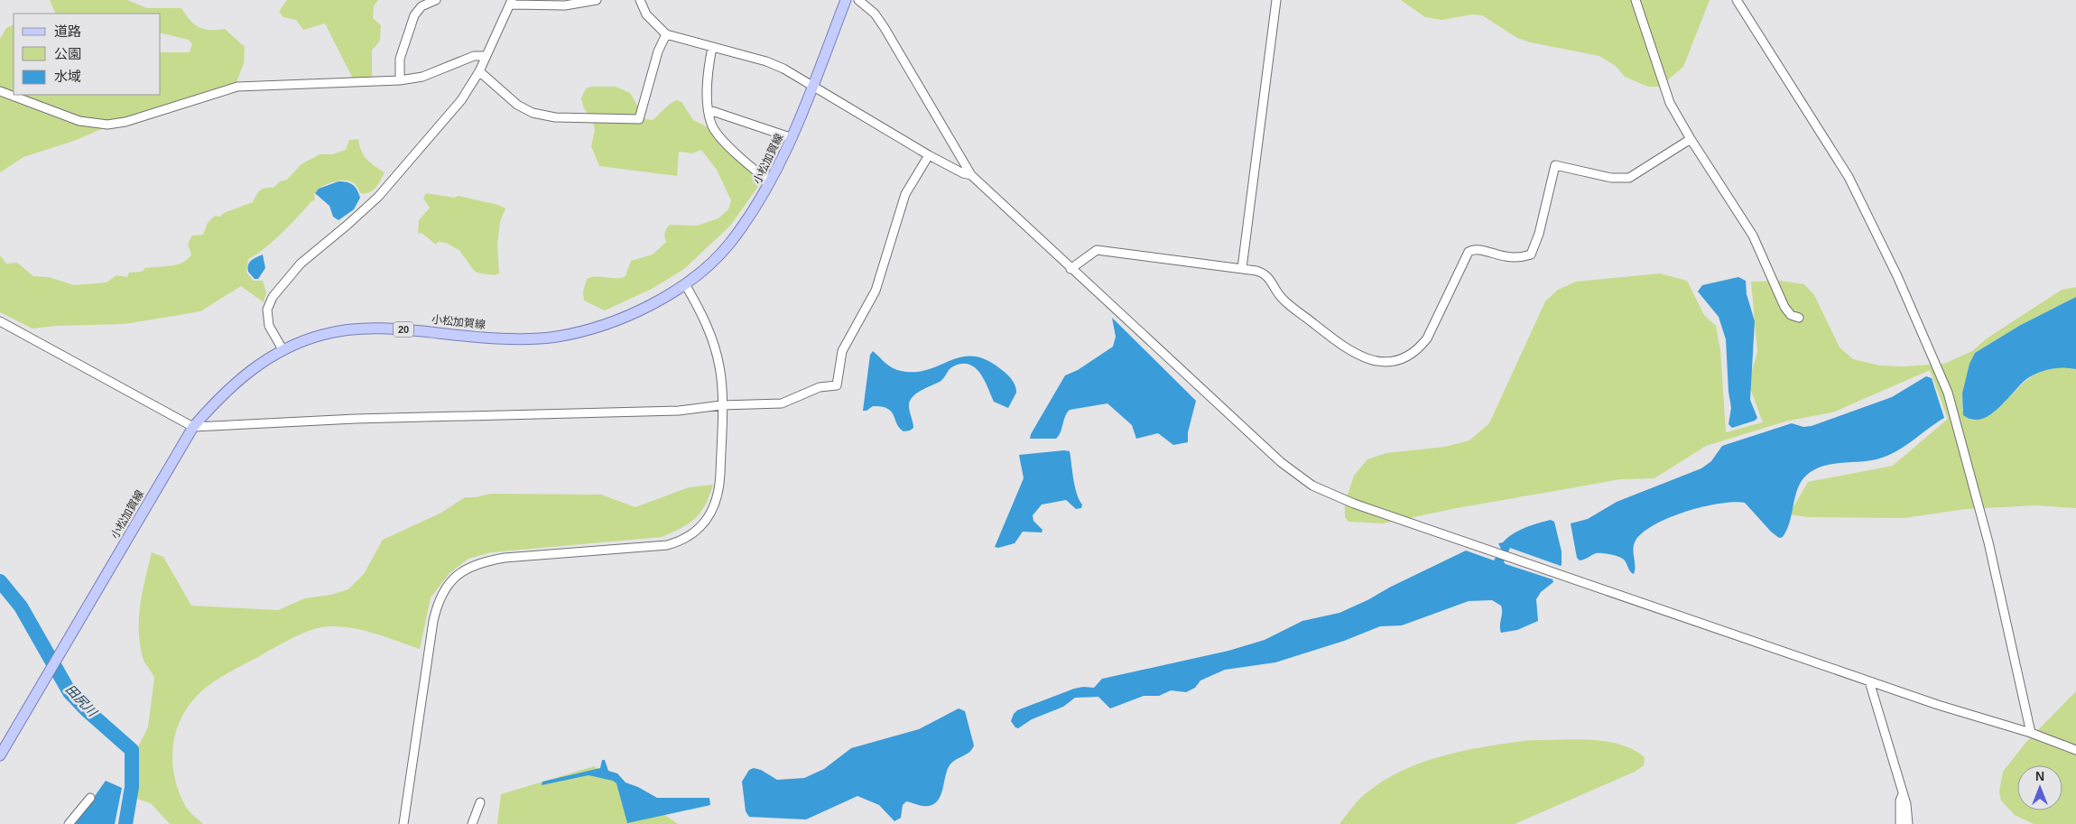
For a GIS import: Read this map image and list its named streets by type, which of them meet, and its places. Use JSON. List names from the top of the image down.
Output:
{
  "streets": {
    "main road": ["小松加賀線", "20"]
  },
  "water": ["田尻川"],
  "legend": ["道路", "公園", "水域"],
  "north": "top"
}
